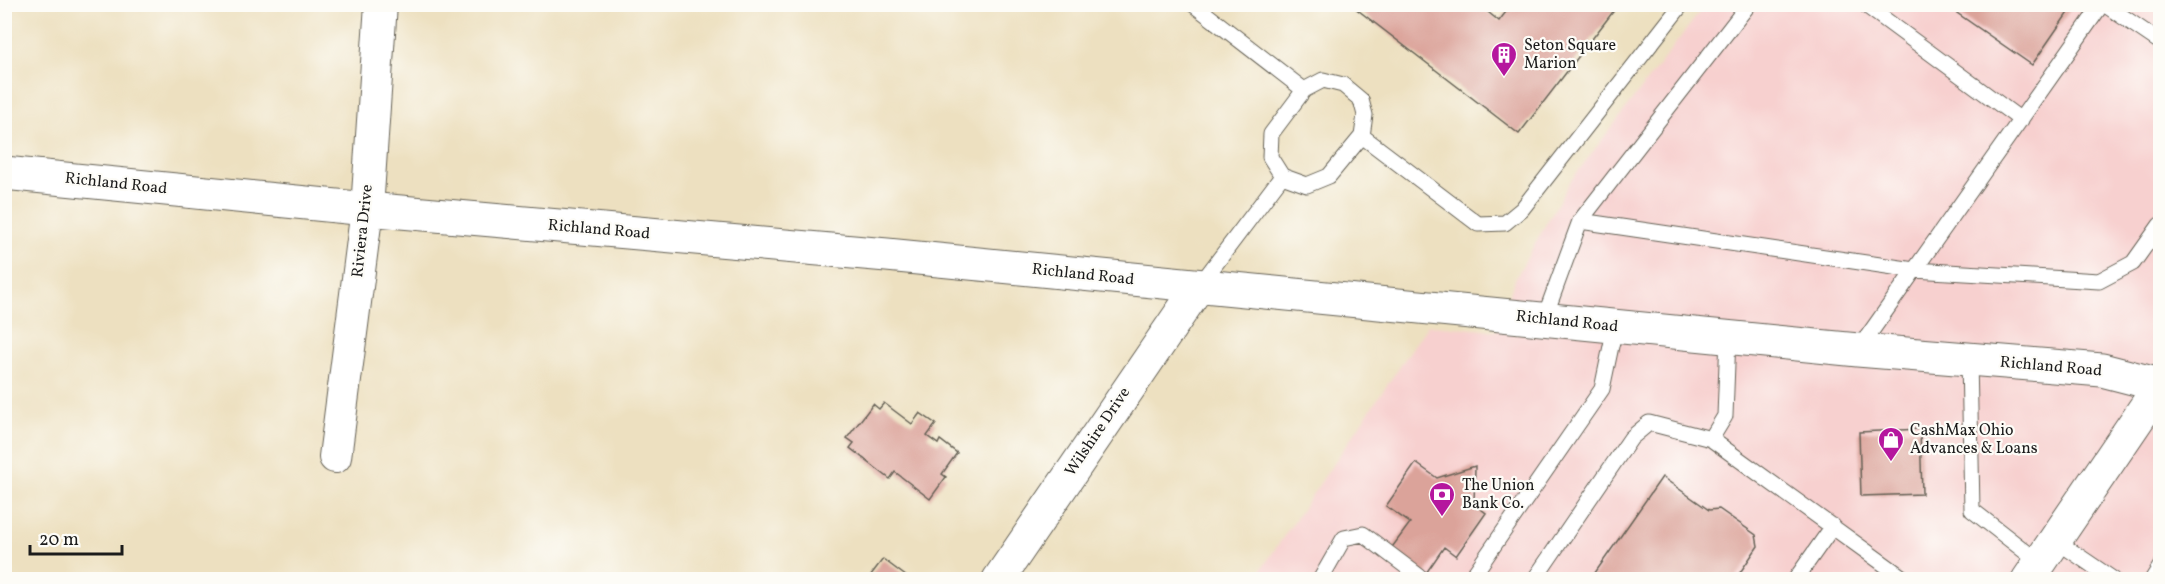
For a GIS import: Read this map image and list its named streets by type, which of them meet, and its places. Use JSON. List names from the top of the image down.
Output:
{
  "streets": {
    "main road": ["Richland Road"],
    "street": ["Riviera Drive", "Wilshire Drive"]
  },
  "crossings": [
    ["Richland Road", "Riviera Drive"],
    ["Richland Road", "Wilshire Drive"]
  ],
  "places": {
    "building": ["Seton Square Marion"],
    "shop": ["CashMax Ohio Advances & Loans"],
    "bank": ["The Union Bank Co."]
  },
  "scale_bar": "20 m"
}
